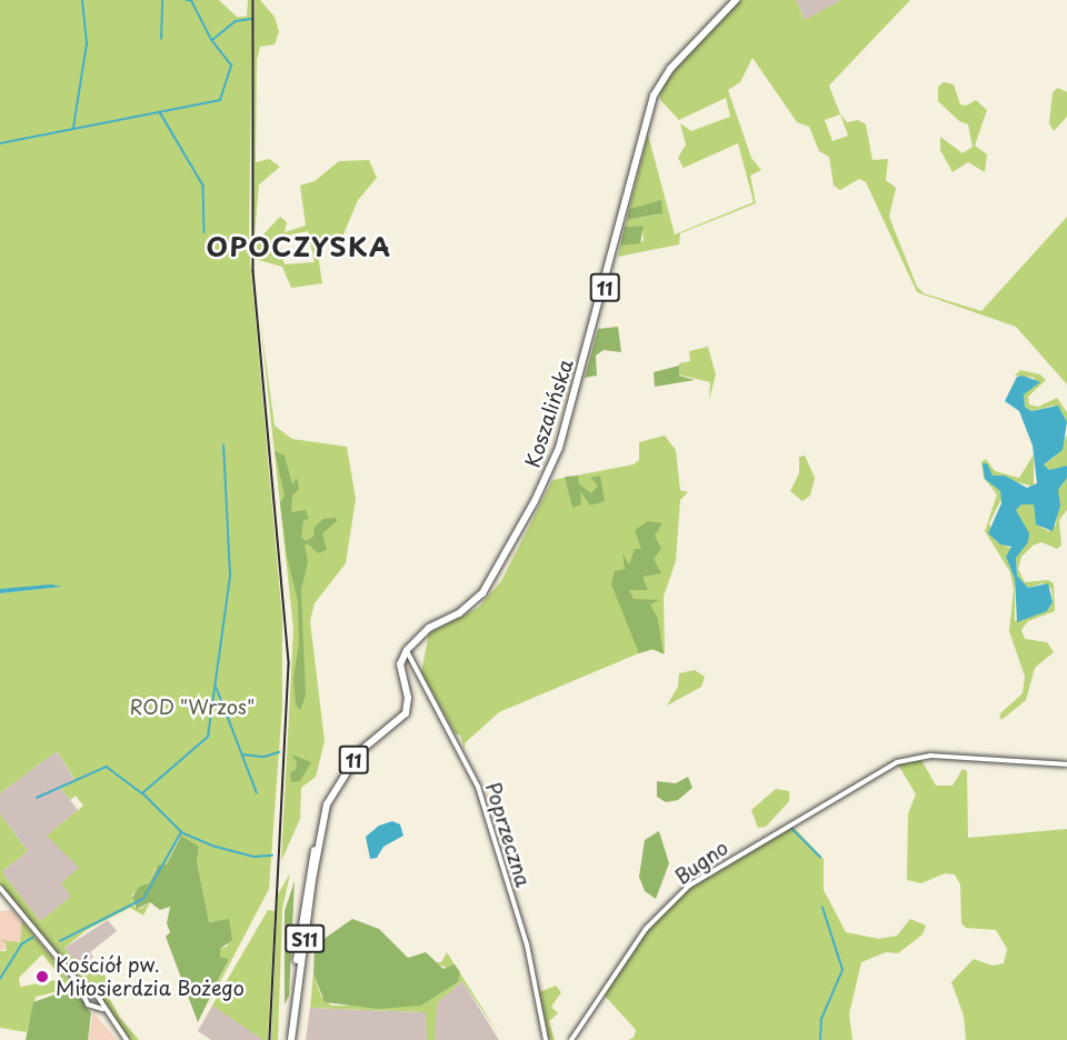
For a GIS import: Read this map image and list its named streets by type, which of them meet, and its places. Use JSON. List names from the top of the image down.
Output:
{
  "streets": {
    "highway": ["11", "Koszalińska", "S11"],
    "street": ["Poprzeczna", "Bugno"]
  },
  "crossings": [
    ["11", "Koszalińska"],
    ["11", "Poprzeczna"],
    ["11", "S11"],
    ["Koszalińska", "Poprzeczna"]
  ],
  "districts": ["OPOCZYSKA"],
  "parks": ["ROD \"Wrzos\""],
  "places": ["Kościół pw. Miłosierdzia Bożego"]
}
